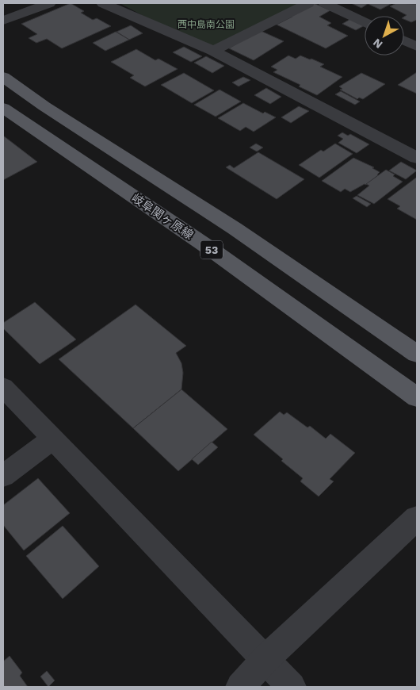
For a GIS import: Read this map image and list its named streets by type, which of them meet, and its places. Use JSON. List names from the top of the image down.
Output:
{
  "streets": {
    "main road": ["岐阜関ヶ原線", "53"]
  },
  "parks": ["西中島南公園"],
  "north": "bottom left"
}
